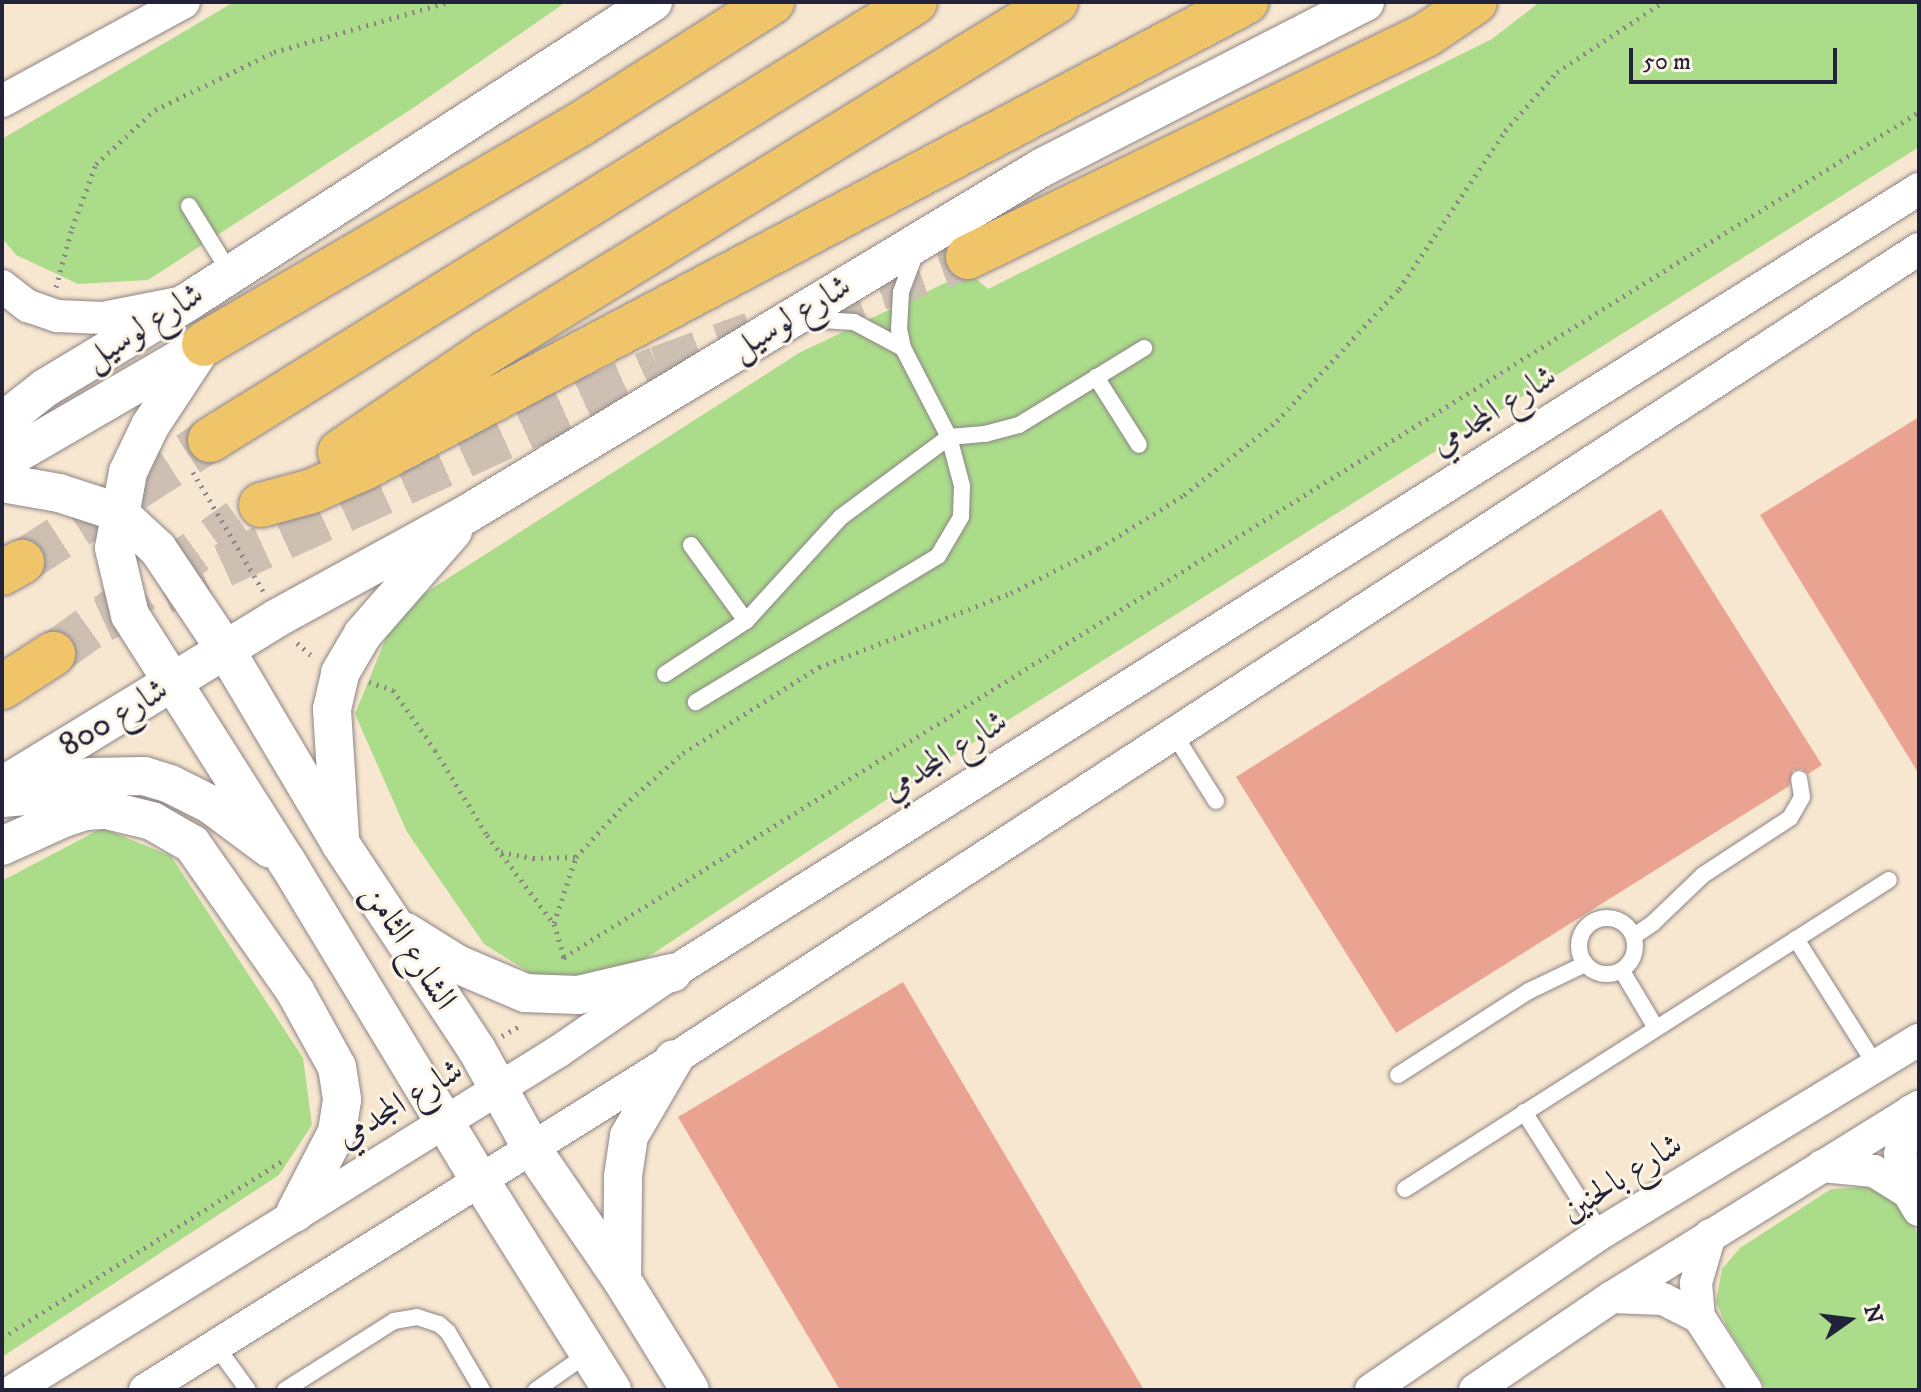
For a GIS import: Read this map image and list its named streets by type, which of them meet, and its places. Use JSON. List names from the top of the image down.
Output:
{
  "streets": {
    "street": [
      "شارع لوسيل",
      "شارع المجدمي",
      "شارع 800",
      "الشارع الثامن",
      "شارع بالحنين"
    ]
  },
  "crossings": [
    ["شارع لوسيل", "شارع 800"],
    ["شارع لوسيل", "الشارع الثامن"],
    ["شارع المجدمي", "الشارع الثامن"],
    ["شارع 800", "الشارع الثامن"]
  ],
  "scale_bar": "50 m",
  "north": "right"
}
